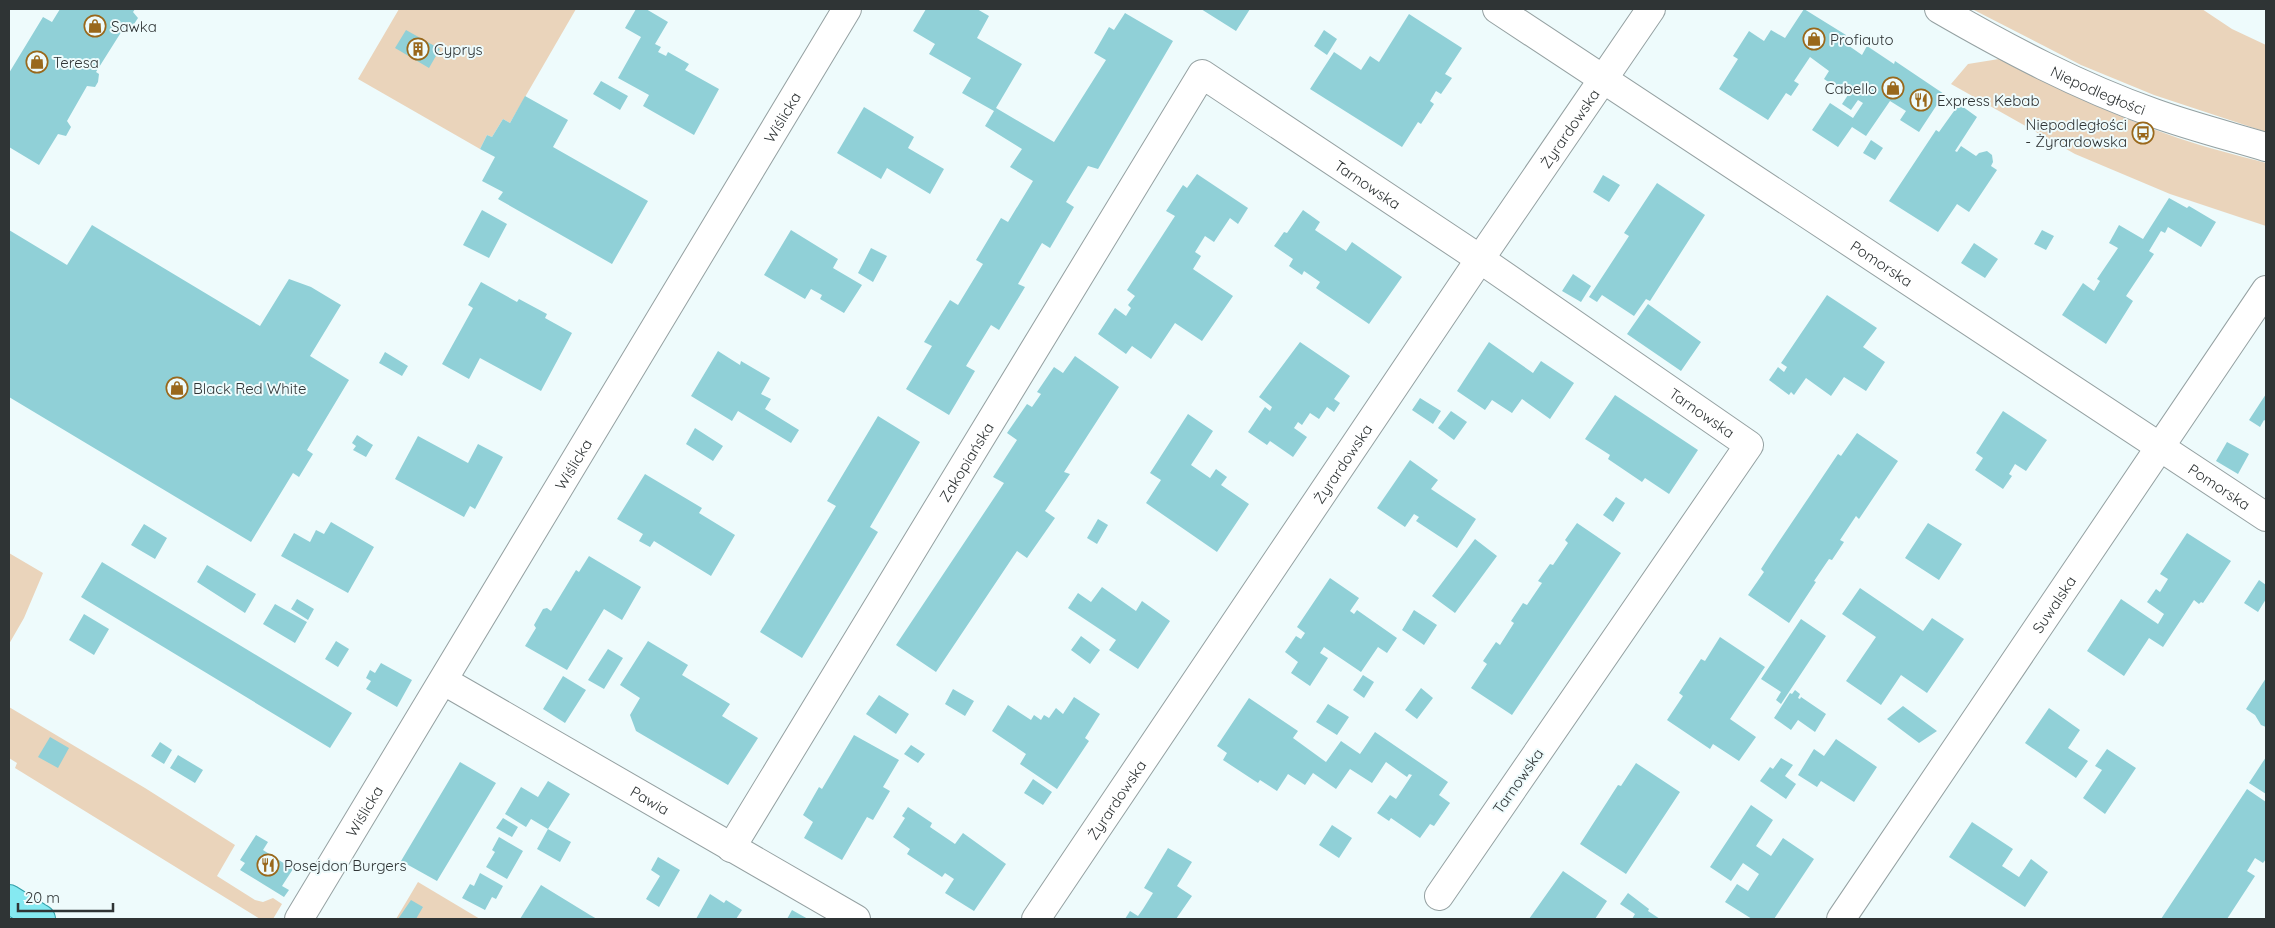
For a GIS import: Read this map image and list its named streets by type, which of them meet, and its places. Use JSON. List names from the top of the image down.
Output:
{
  "streets": {
    "street": [
      "Niepodległości",
      "Wiślicka",
      "Żyrardowska",
      "Tarnowska",
      "Pomorska",
      "Zakopiańska",
      "Suwalska",
      "Pawia"
    ]
  },
  "crossings": [
    ["Wiślicka", "Pawia"],
    ["Żyrardowska", "Tarnowska"],
    ["Żyrardowska", "Pomorska"],
    ["Tarnowska", "Zakopiańska"],
    ["Pomorska", "Suwalska"],
    ["Zakopiańska", "Pawia"]
  ],
  "places": {
    "shop": [
      "Sawka",
      "Profiauto",
      "Teresa",
      "Cabello",
      "Black Red White"
    ],
    "building": ["Cyprys"],
    "restaurant": ["Express Kebab", "Posejdon Burgers"],
    "bus stop": ["Niepodległości - Żyrardowska"]
  },
  "scale_bar": "20 m"
}
